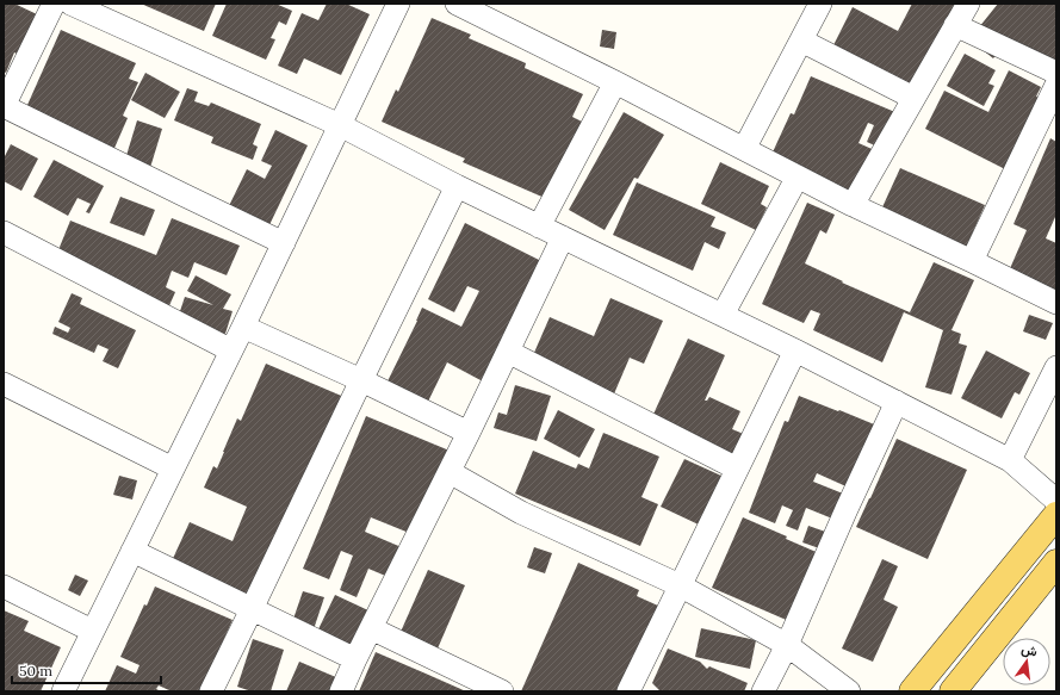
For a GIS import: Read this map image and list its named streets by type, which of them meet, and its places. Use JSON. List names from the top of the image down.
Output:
{
  "scale_bar": "50 m",
  "north": "top"
}
